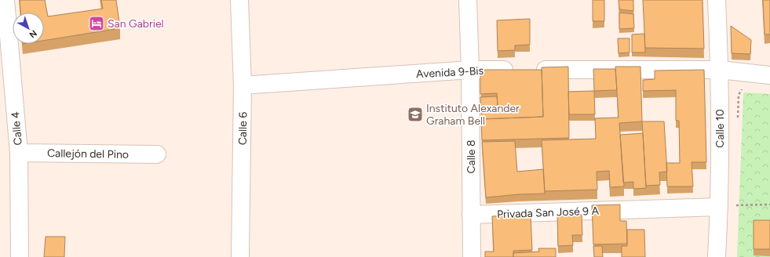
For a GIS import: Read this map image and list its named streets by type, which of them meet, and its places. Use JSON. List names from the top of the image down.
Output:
{
  "streets": {
    "street": [
      "Avenida 9-Bis",
      "Calle 4",
      "Calle 6",
      "Calle 10",
      "Callejón del Pino",
      "Calle 8",
      "Privada San José 9 A"
    ]
  },
  "crossings": [
    ["Avenida 9-Bis", "Calle 6"],
    ["Avenida 9-Bis", "Calle 10"],
    ["Avenida 9-Bis", "Calle 8"],
    ["Calle 4", "Callejón del Pino"],
    ["Calle 10", "Privada San José 9 A"],
    ["Calle 8", "Privada San José 9 A"]
  ],
  "places": {
    "hotel": ["San Gabriel"],
    "school or university": ["Instituto Alexander Graham Bell"]
  },
  "north": "bottom right"
}
